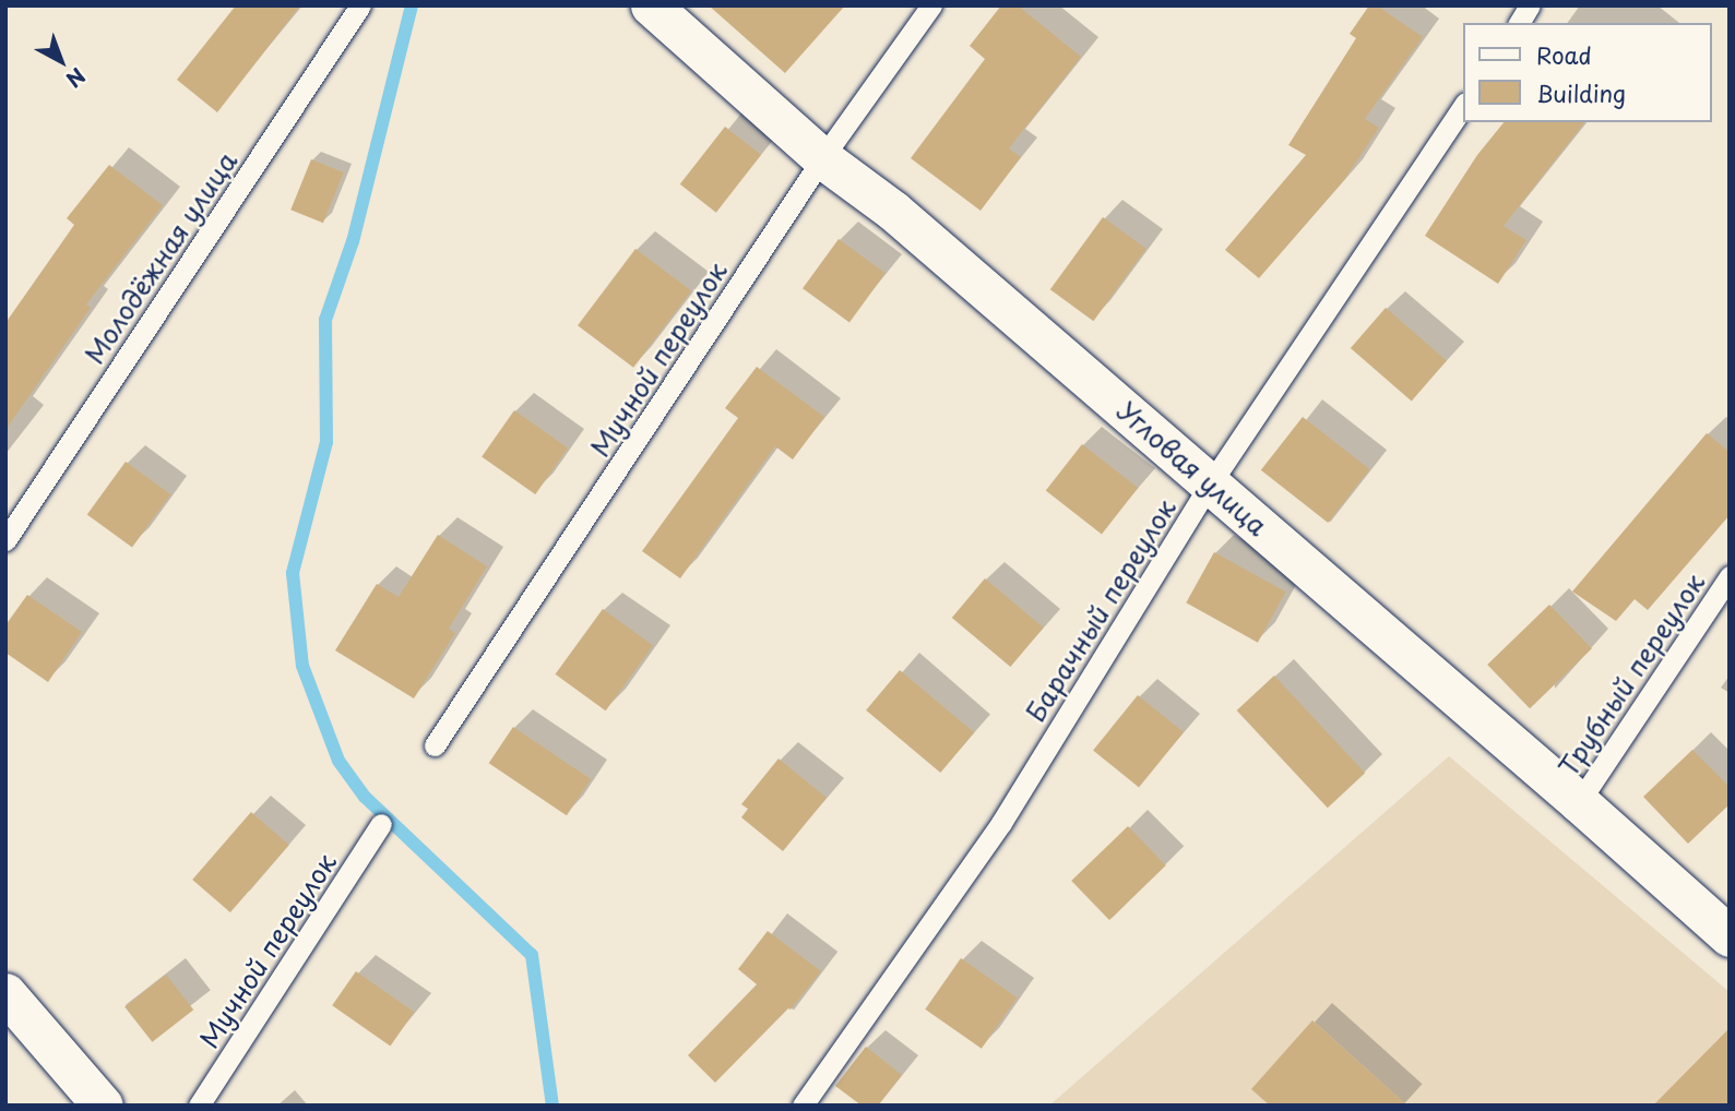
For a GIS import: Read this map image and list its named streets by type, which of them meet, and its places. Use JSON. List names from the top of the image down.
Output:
{
  "streets": {
    "street": ["Угловая улица"],
    "lane": [
      "Молодёжная улица",
      "Мучной переулок",
      "Барачный переулок",
      "Трубный переулок"
    ]
  },
  "crossings": [
    ["Мучной переулок", "Угловая улица"],
    ["Угловая улица", "Барачный переулок"],
    ["Угловая улица", "Трубный переулок"]
  ],
  "legend": ["Road", "Building"],
  "north": "bottom right"
}
